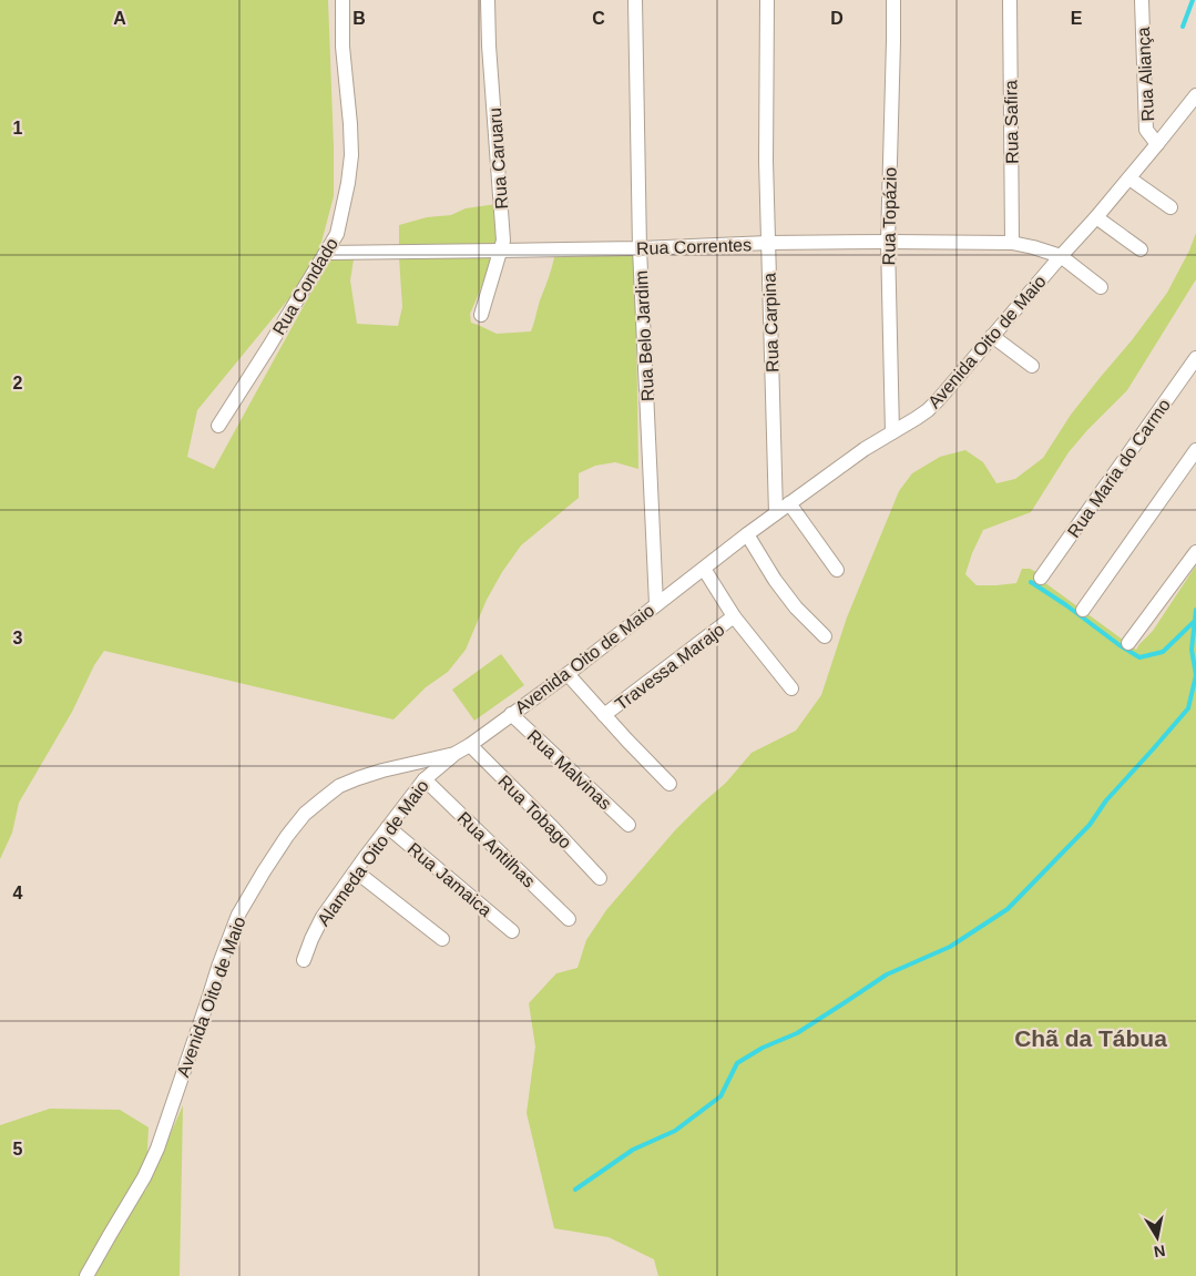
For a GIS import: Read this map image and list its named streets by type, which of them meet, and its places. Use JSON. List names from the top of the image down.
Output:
{
  "streets": {
    "street": [
      "Rua Aliança",
      "Rua Safira",
      "Rua Caruaru",
      "Rua Topázio",
      "Rua Correntes",
      "Rua Condado",
      "Rua Carpina",
      "Rua Belo Jardim",
      "Avenida Oito de Maio",
      "Rua Maria do Carmo",
      "Travessa Marajo",
      "Rua Malvinas",
      "Rua Tobago",
      "Rua Antilhas",
      "Alameda Oito de Maio",
      "Rua Jamaica"
    ]
  },
  "crossings": [
    ["Rua Aliança", "Avenida Oito de Maio"],
    ["Rua Safira", "Rua Correntes"],
    ["Rua Caruaru", "Rua Correntes"],
    ["Rua Topázio", "Rua Correntes"],
    ["Rua Topázio", "Avenida Oito de Maio"],
    ["Rua Correntes", "Rua Condado"],
    ["Rua Correntes", "Rua Carpina"],
    ["Rua Correntes", "Rua Belo Jardim"],
    ["Rua Correntes", "Avenida Oito de Maio"],
    ["Rua Carpina", "Avenida Oito de Maio"],
    ["Rua Belo Jardim", "Avenida Oito de Maio"],
    ["Avenida Oito de Maio", "Rua Malvinas"],
    ["Avenida Oito de Maio", "Rua Tobago"],
    ["Avenida Oito de Maio", "Alameda Oito de Maio"],
    ["Rua Antilhas", "Alameda Oito de Maio"],
    ["Alameda Oito de Maio", "Rua Jamaica"]
  ],
  "districts": ["Chã da Tábua"],
  "north": "bottom",
  "grid": {
    "columns": [
      "A",
      "B",
      "C",
      "D",
      "E"
    ],
    "rows": [
      "1",
      "2",
      "3",
      "4",
      "5"
    ]
  }
}
